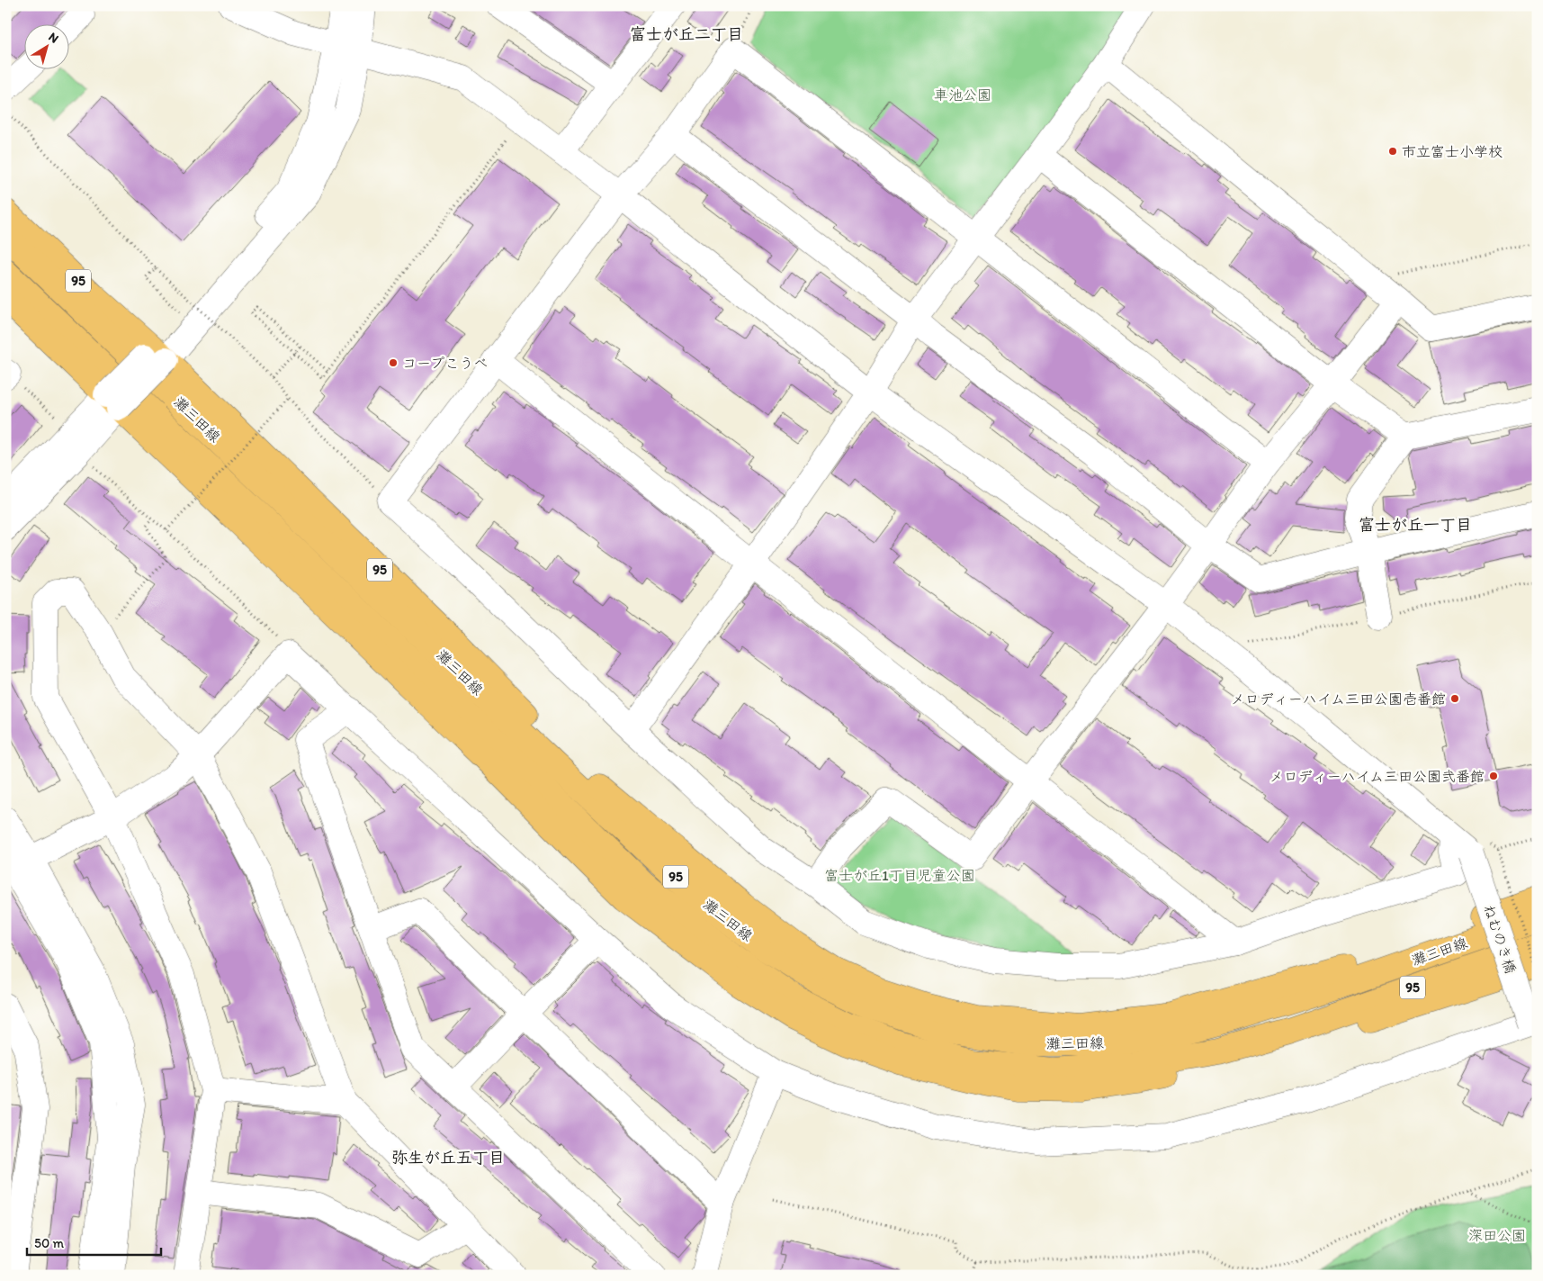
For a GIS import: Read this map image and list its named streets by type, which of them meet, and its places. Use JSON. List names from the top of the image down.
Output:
{
  "streets": {
    "main road": ["95", "灘三田線"],
    "street": ["ねむのき橋"]
  },
  "crossings": [
    ["95", "灘三田線"]
  ],
  "districts": ["富士が丘二丁目", "富士が丘一丁目", "弥生が丘五丁目"],
  "parks": ["車池公園", "富士が丘1丁目児童公園", "深田公園"],
  "places": [
    "市立富士小学校",
    "コープこうべ",
    "メロディーハイム三田公園壱番館",
    "メロディーハイム三田公園弐番館"
  ],
  "scale_bar": "50 m",
  "north": "top right"
}
